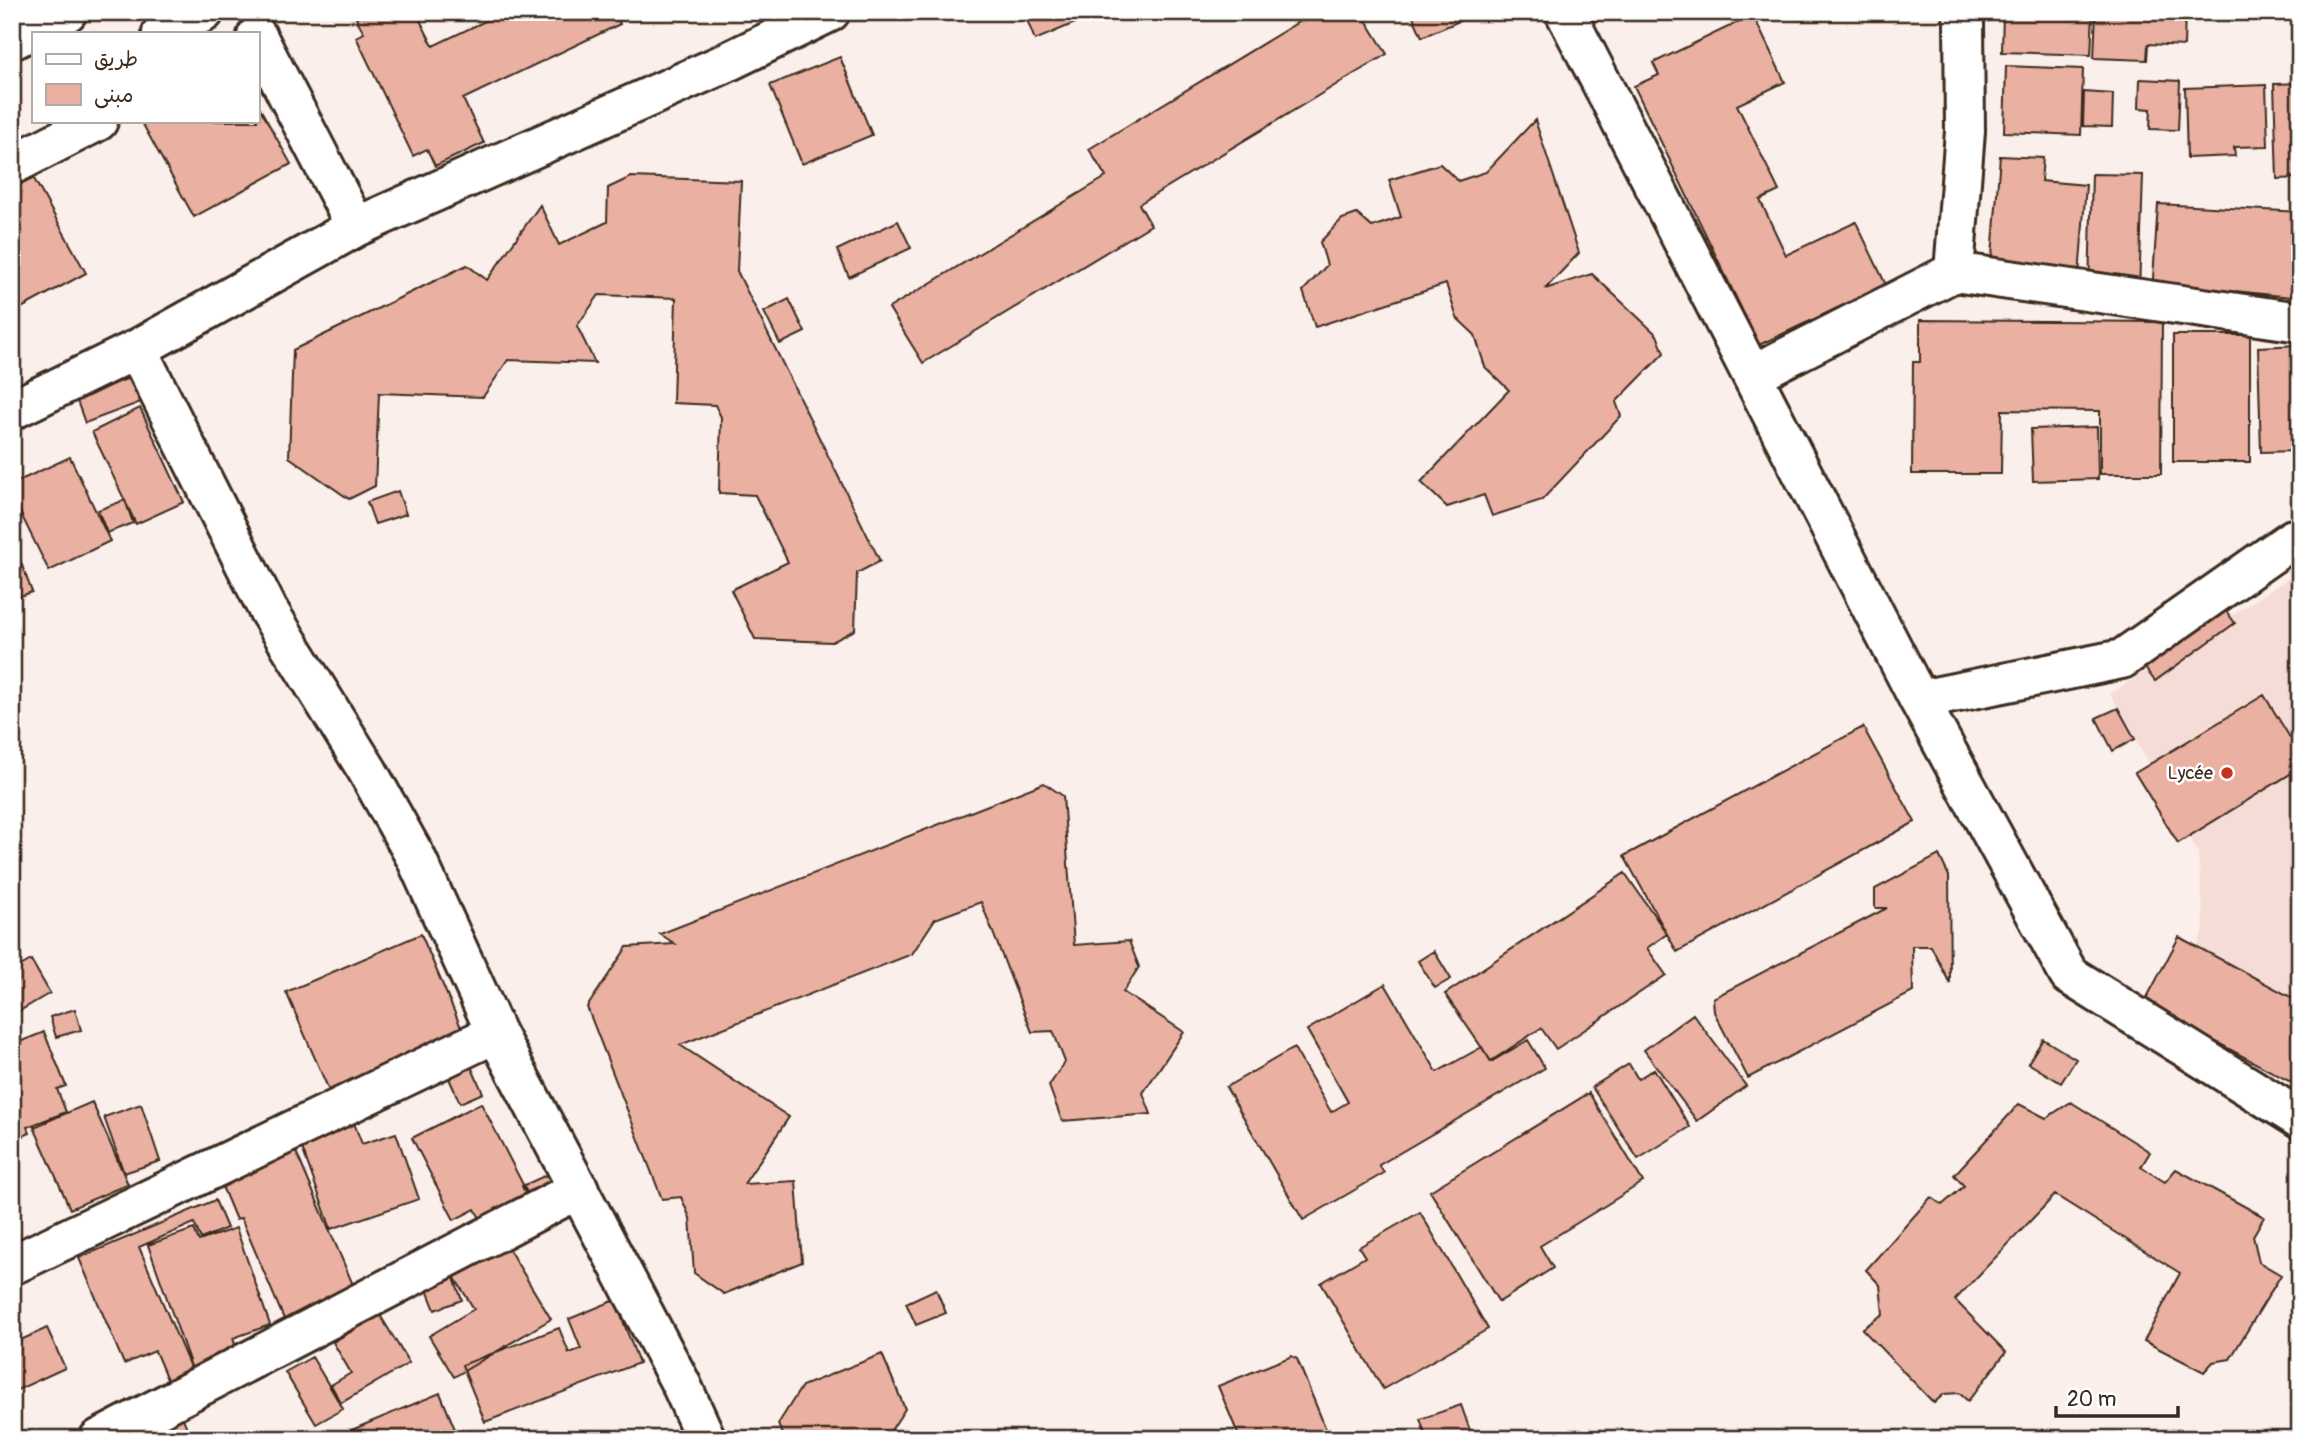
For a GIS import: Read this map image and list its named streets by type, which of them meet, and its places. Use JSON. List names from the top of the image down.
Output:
{
  "places": ["Lycée"],
  "legend": ["طريق", "مبنى"],
  "scale_bar": "20 m"
}
